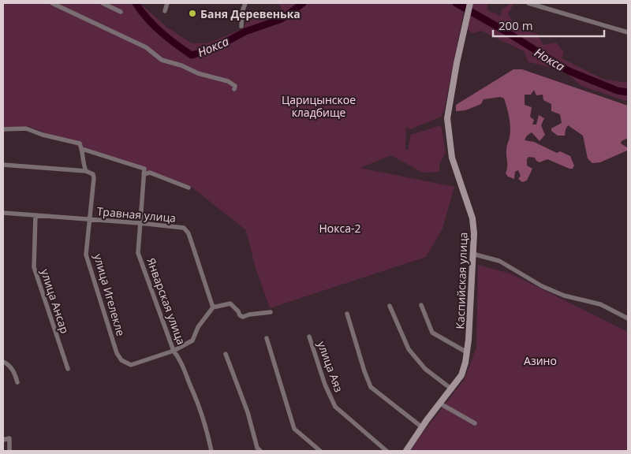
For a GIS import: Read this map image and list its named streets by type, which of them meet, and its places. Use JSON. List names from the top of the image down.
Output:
{
  "streets": {
    "street": [
      "Травная улица",
      "Каспийская улица",
      "улица Игелекле",
      "улица Ансар",
      "Январская улица",
      "улица Аяз"
    ]
  },
  "crossings": [
    ["Травная улица", "улица Игелекле"],
    ["Травная улица", "улица Ансар"],
    ["Травная улица", "Январская улица"],
    ["улица Игелекле", "Январская улица"]
  ],
  "water": ["Нокса"],
  "parks": ["Царицынское кладбище", "Нокса-2", "Азино"],
  "places": ["Баня Деревенька"],
  "scale_bar": "200 m"
}
